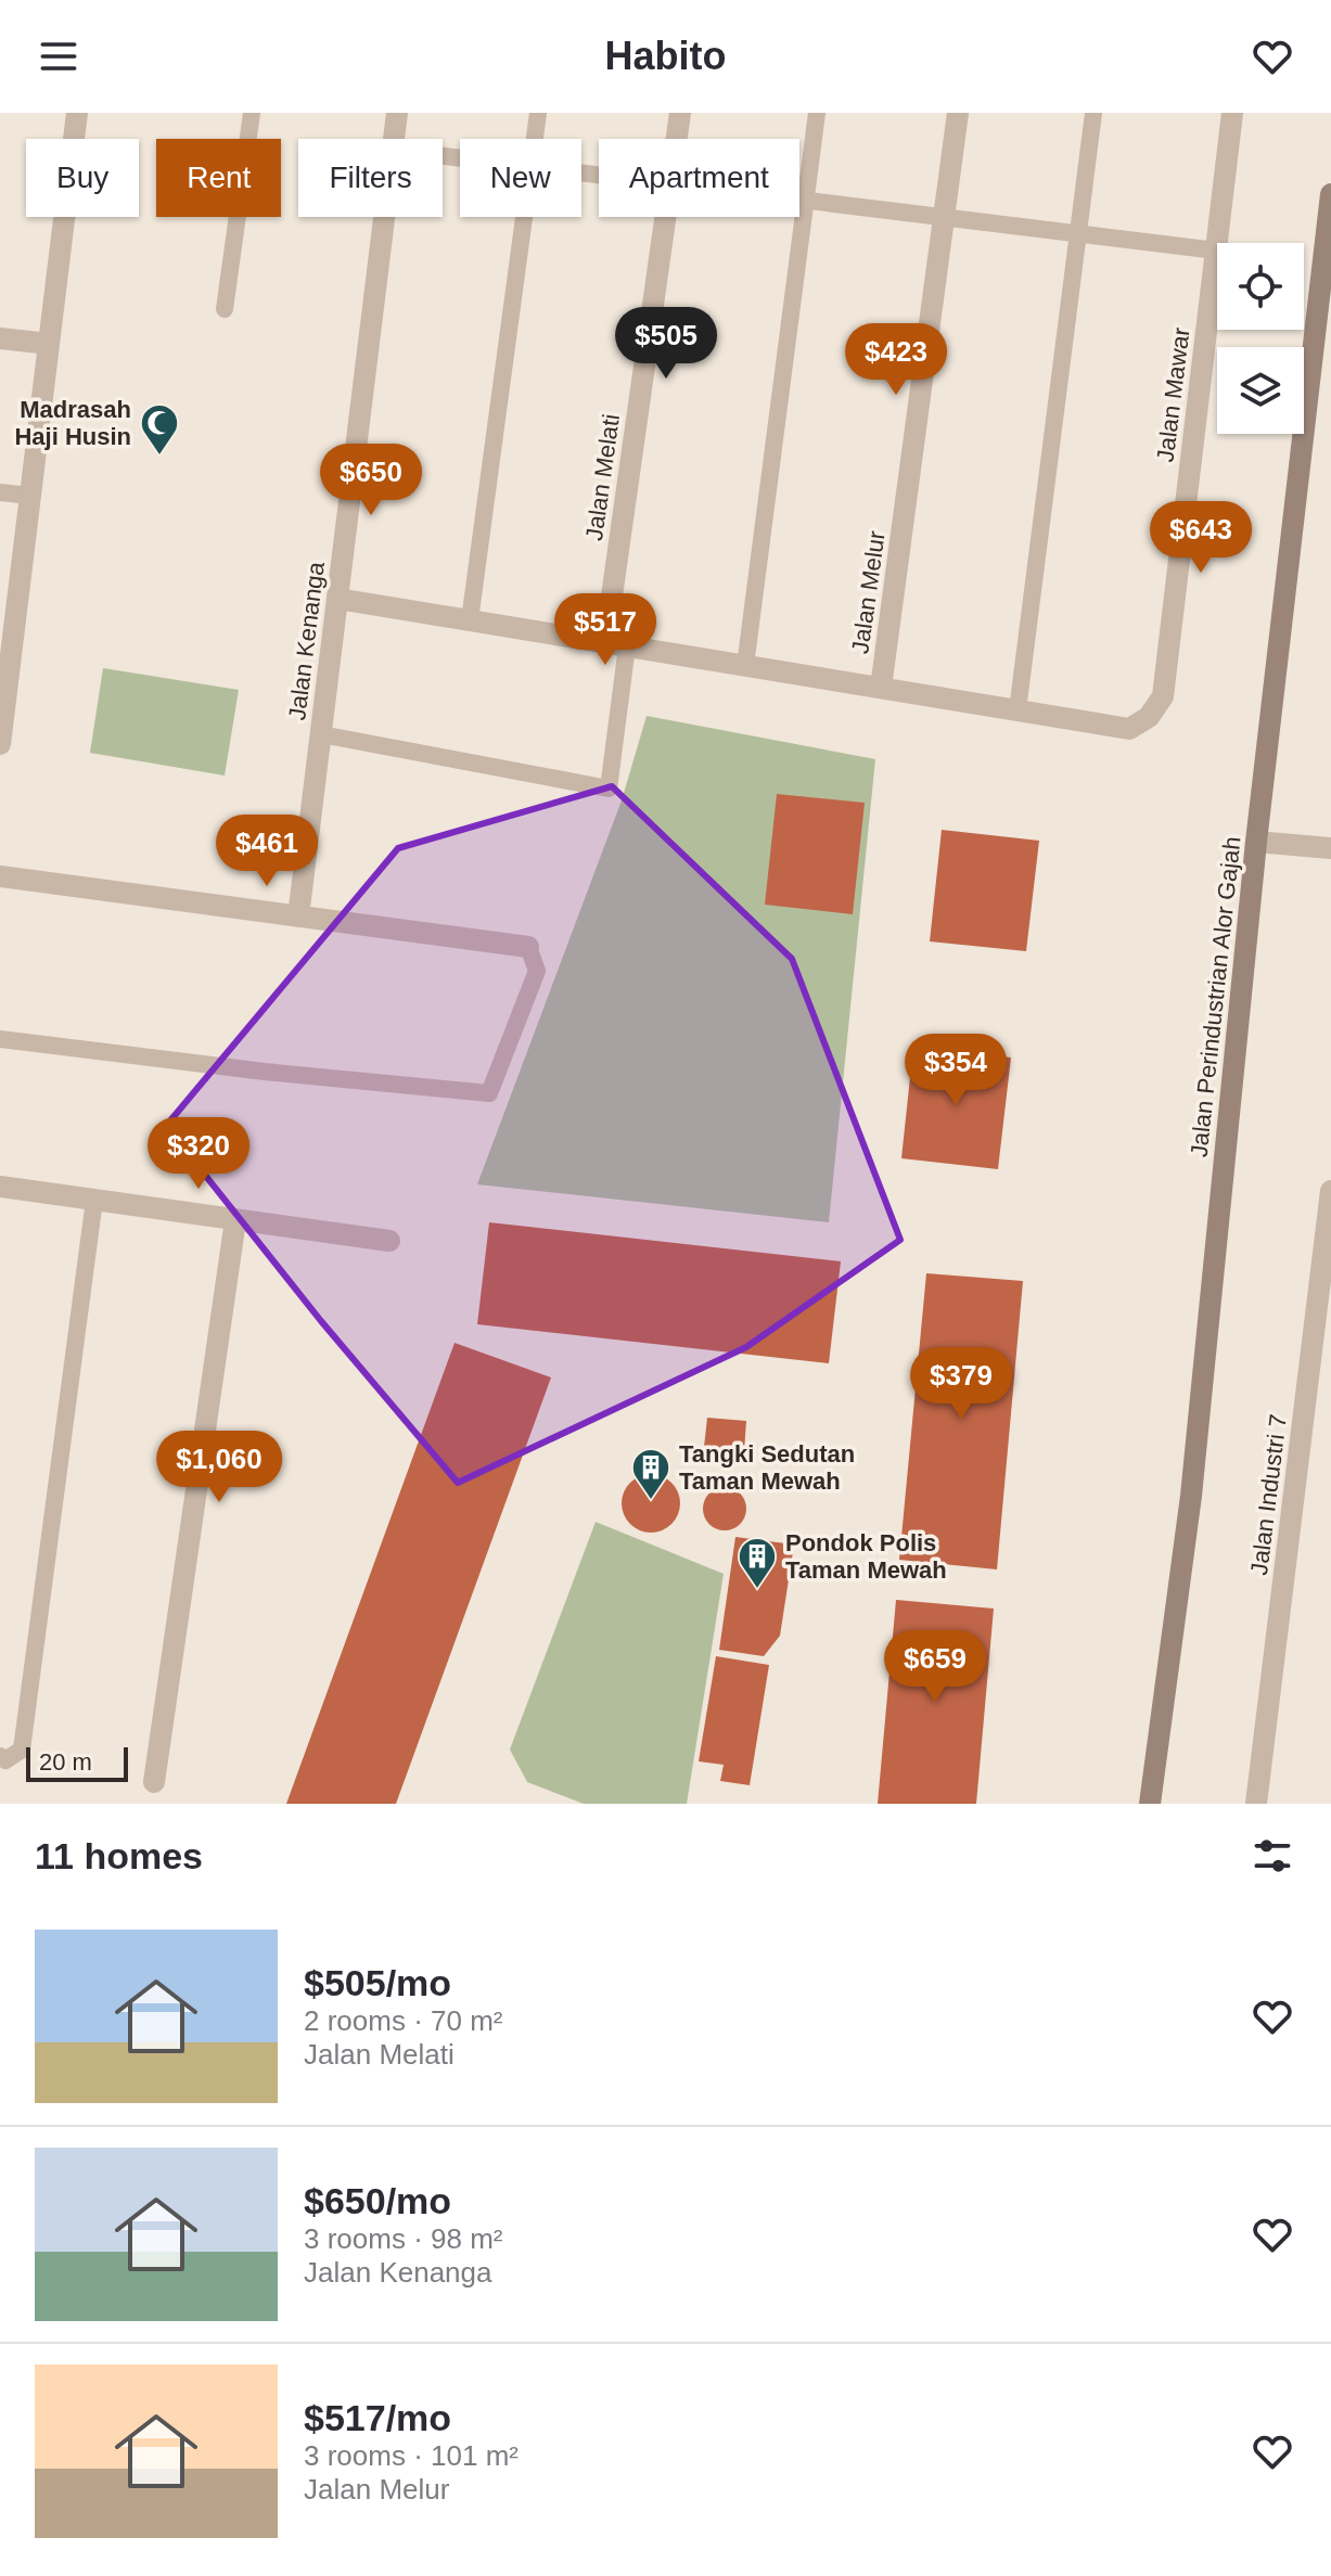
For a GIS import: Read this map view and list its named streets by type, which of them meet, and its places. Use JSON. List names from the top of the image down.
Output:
{
  "streets": {
    "street": [
      "Jalan Mawar",
      "Jalan Melati",
      "Jalan Melur",
      "Jalan Kenanga",
      "Jalan Perindustrian Alor Gajah",
      "Jalan Industri 7"
    ]
  },
  "crossings": [
    ["Jalan Mawar", "Jalan Melur"],
    ["Jalan Melati", "Jalan Melur"],
    ["Jalan Melur", "Jalan Kenanga"]
  ],
  "places": {
    "mosque": ["Madrasah Haji Husin"],
    "building": ["Tangki Sedutan Taman Mewah", "Pondok Polis Taman Mewah"]
  },
  "scale_bar": "20 m",
  "page": {
    "header": "Habito",
    "chip": [
      "Buy",
      "Rent",
      "Filters",
      "New",
      "Apartment"
    ],
    "price": [
      "$505",
      "$423",
      "$650",
      "$643",
      "$517",
      "$461",
      "$354",
      "$320",
      "$379",
      "$1,060",
      "$659"
    ],
    "scale": "20 m",
    "heading": "11 homes",
    "list": [
      {
        "name": "$505/mo",
        "note": "2 rooms · 70 m² · Jalan Melati"
      },
      {
        "name": "$650/mo",
        "note": "3 rooms · 98 m² · Jalan Kenanga"
      },
      {
        "name": "$517/mo",
        "note": "3 rooms · 101 m² · Jalan Melur"
      }
    ]
  }
}
